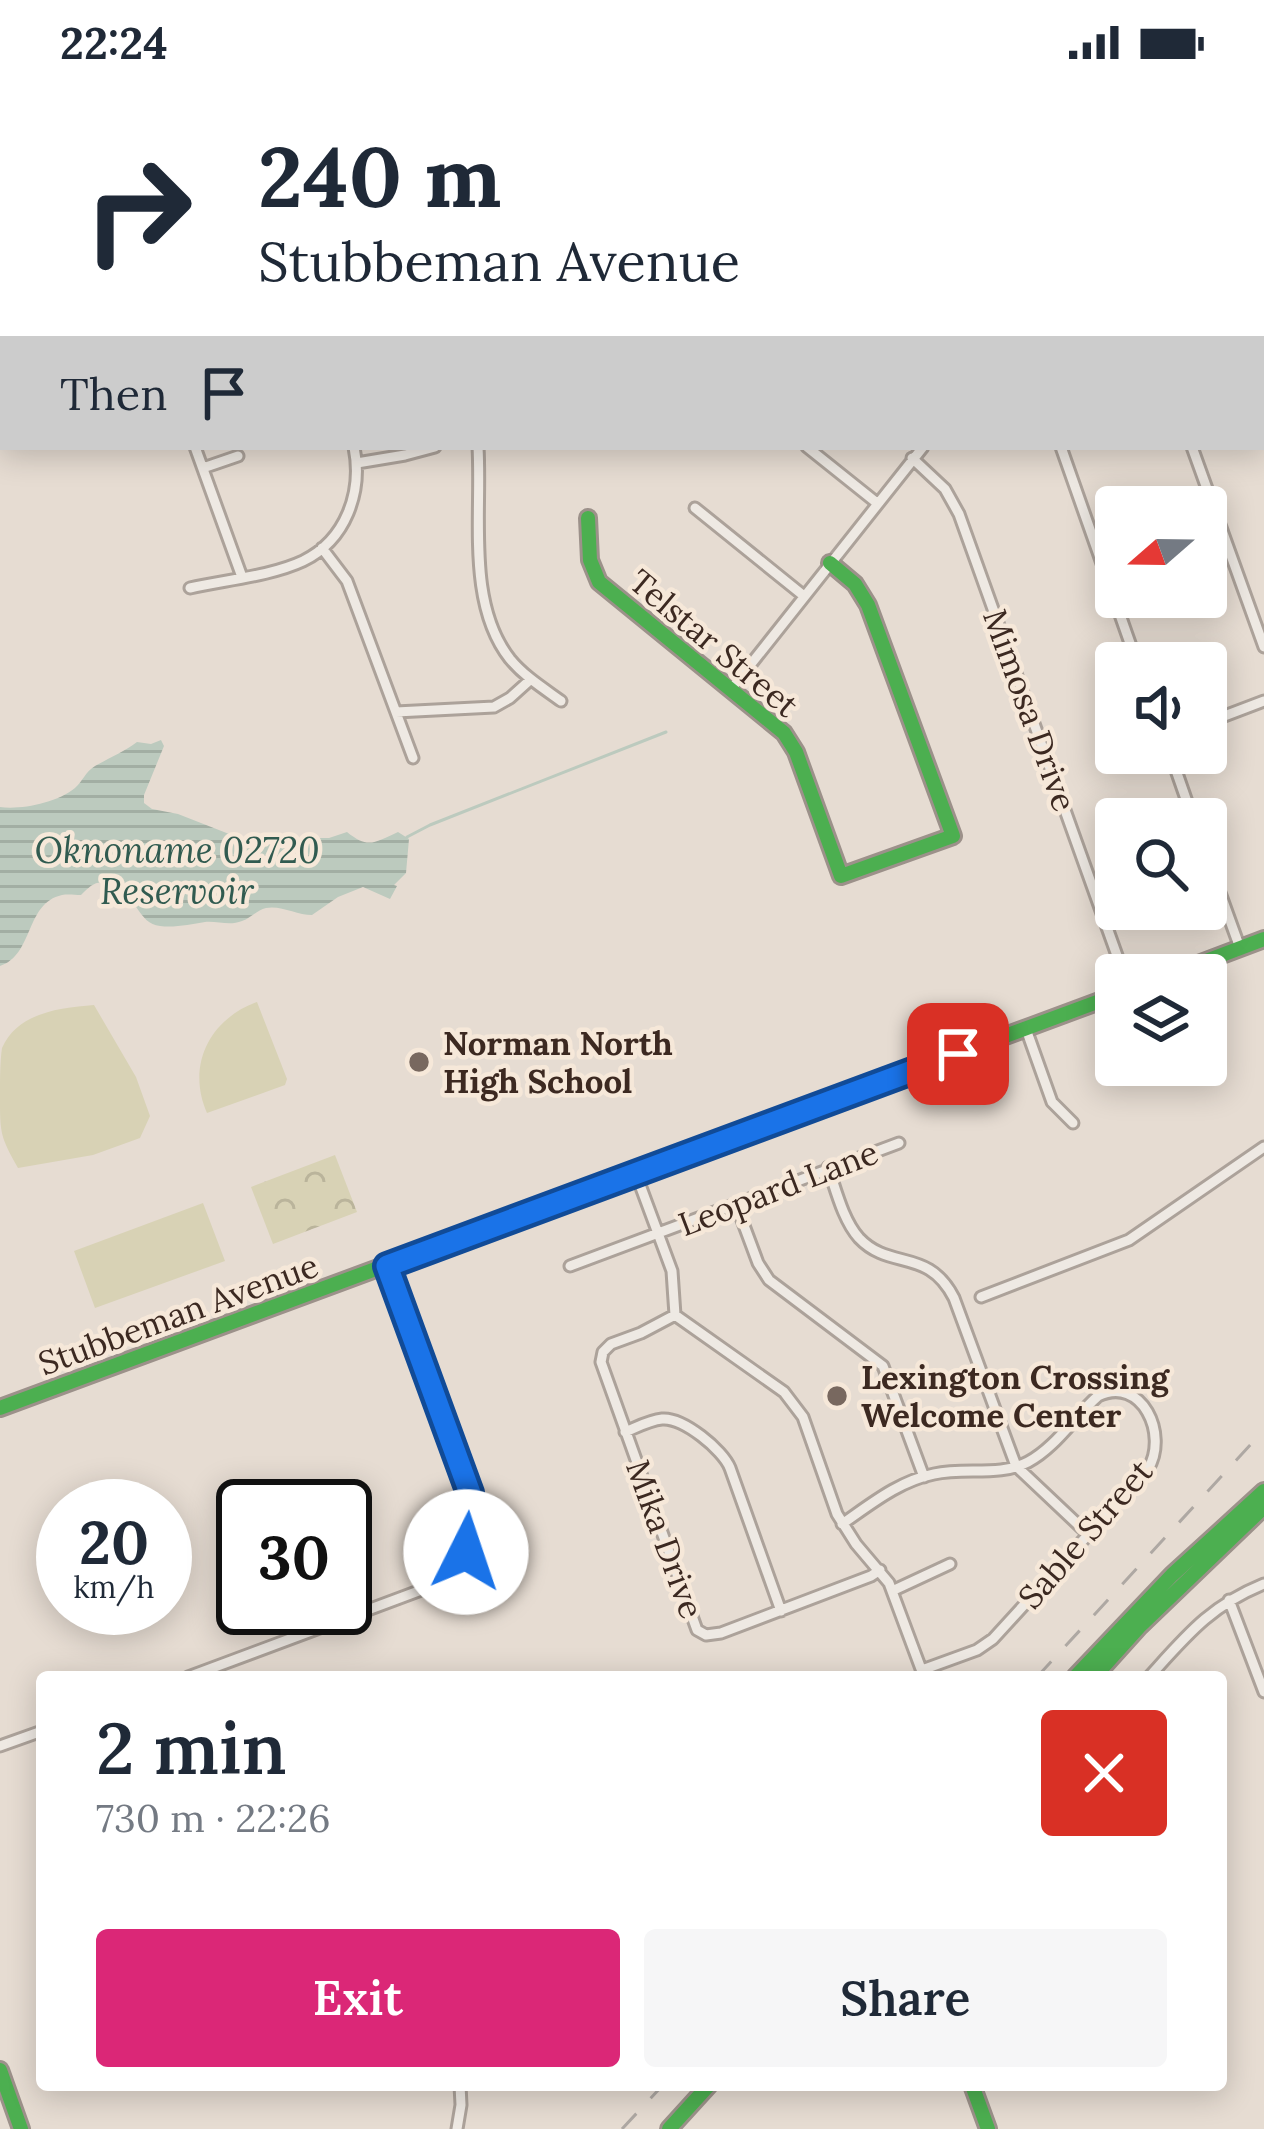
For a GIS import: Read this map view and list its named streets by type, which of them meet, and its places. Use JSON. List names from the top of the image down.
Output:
{
  "streets": {
    "street": [
      "Telstar Street",
      "Mimosa Drive",
      "Leopard Lane",
      "Stubbeman Avenue",
      "Sable Street",
      "Mika Drive"
    ]
  },
  "water": ["Oknoname 02720 Reservoir"],
  "places": ["Norman North High School", "Lexington Crossing Welcome Center"],
  "north": "left",
  "page": {
    "status": "22:24",
    "turn": ["240 m", "Stubbeman Avenue"],
    "then": "Then",
    "speed": "20 km/h",
    "limit": "30",
    "heading": ["2 min", "730 m · 22:26"],
    "buttons": ["Exit", "Share"]
  }
}
